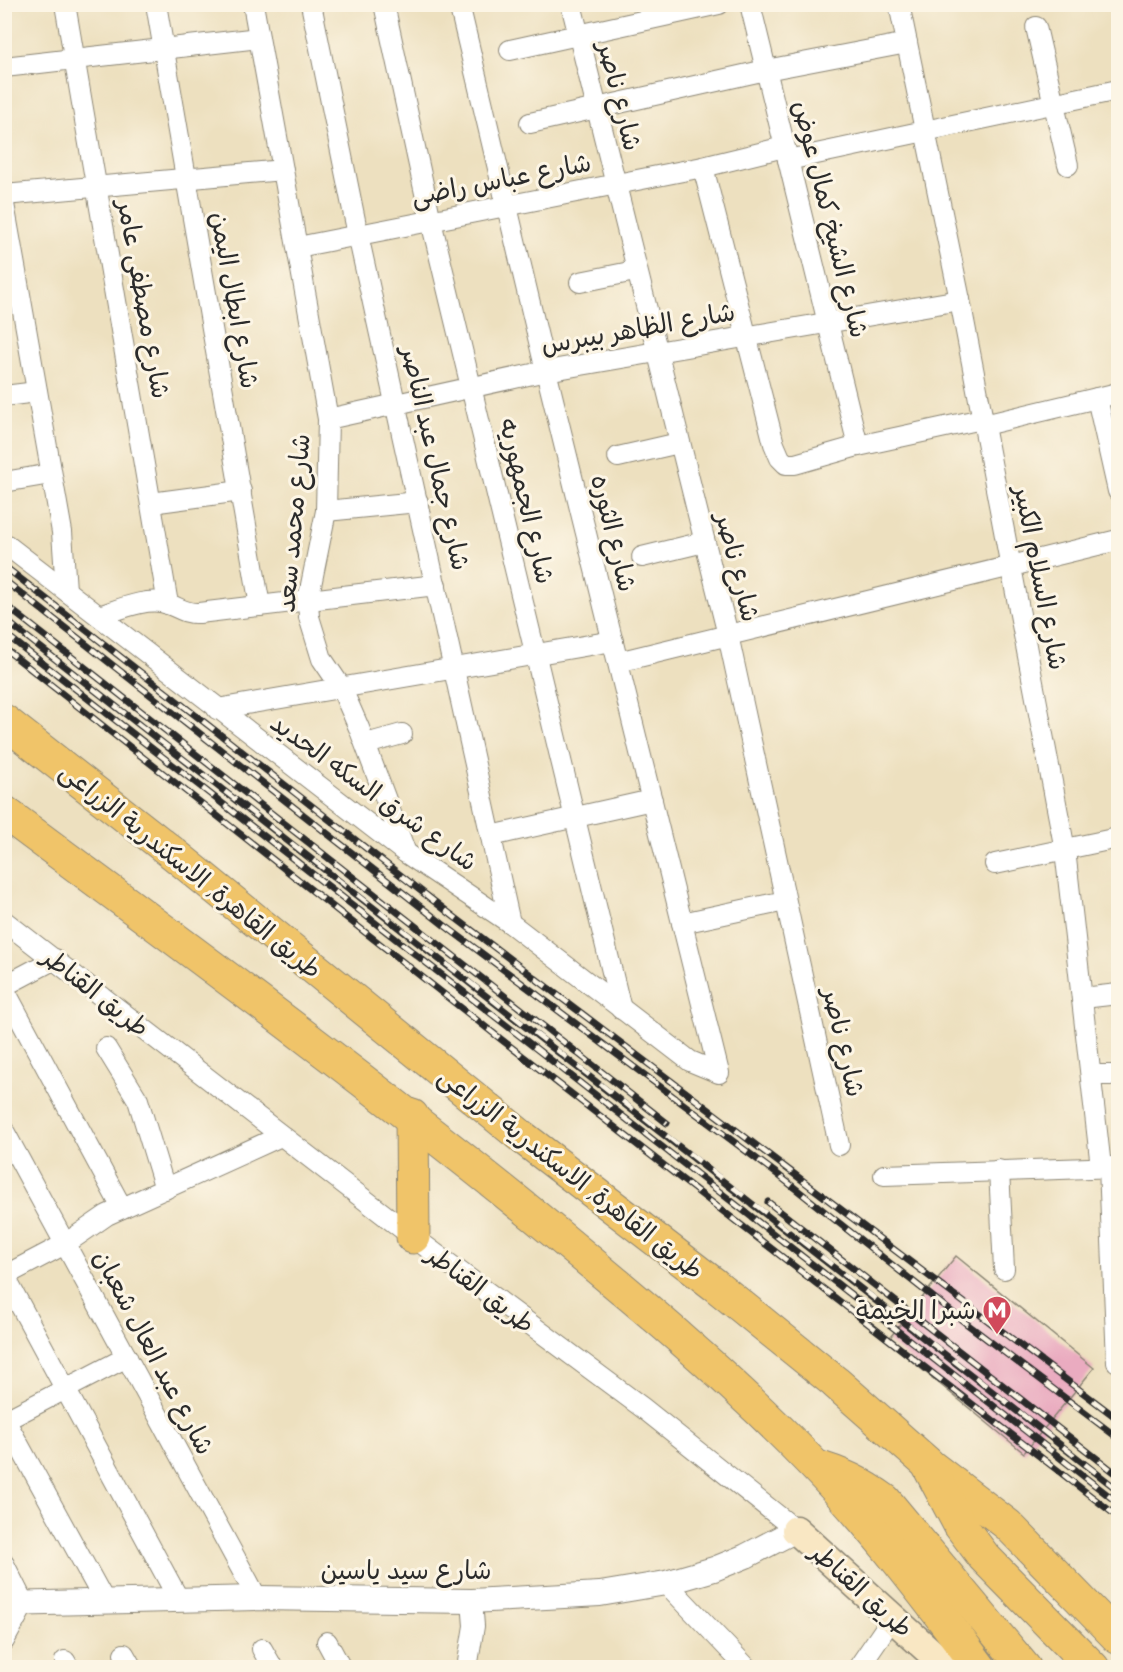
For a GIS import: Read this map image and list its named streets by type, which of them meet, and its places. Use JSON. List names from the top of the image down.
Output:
{
  "streets": {
    "highway": ["طريق القاهرة, الاسكندرية الزراعى"],
    "main road": ["طريق القناطر"],
    "street": [
      "شارع ناصر",
      "شارع عباس راضى",
      "شارع الشيخ كمال عوض",
      "شارع مصطفى عامر",
      "شارع ابطال اليمن",
      "شارع الظاهر بيبرس",
      "شارع جمال عبد الناصر",
      "شارع الجمهوريه",
      "شارع محمد سعد",
      "شارع الثوره",
      "شارع السلام الكبير",
      "شارع شرق السكه الحديد",
      "شارع عبد العال شعبان",
      "شارع سيد ياسين"
    ]
  },
  "crossings": [
    ["شارع ناصر", "شارع عباس راضى"],
    ["شارع ناصر", "شارع الظاهر بيبرس"],
    ["شارع عباس راضى", "شارع الشيخ كمال عوض"],
    ["شارع عباس راضى", "شارع جمال عبد الناصر"],
    ["شارع عباس راضى", "شارع الجمهوريه"],
    ["شارع عباس راضى", "شارع محمد سعد"],
    ["شارع عباس راضى", "شارع الثوره"],
    ["شارع عباس راضى", "شارع السلام الكبير"],
    ["شارع الشيخ كمال عوض", "شارع الظاهر بيبرس"],
    ["شارع الظاهر بيبرس", "شارع جمال عبد الناصر"],
    ["شارع الظاهر بيبرس", "شارع الجمهوريه"],
    ["شارع الظاهر بيبرس", "شارع محمد سعد"],
    ["شارع الظاهر بيبرس", "شارع الثوره"],
    ["شارع الظاهر بيبرس", "شارع السلام الكبير"],
    ["شارع جمال عبد الناصر", "شارع شرق السكه الحديد"],
    ["شارع الجمهوريه", "شارع شرق السكه الحديد"],
    ["شارع محمد سعد", "شارع شرق السكه الحديد"],
    ["شارع الثوره", "شارع شرق السكه الحديد"],
    ["طريق القناطر", "شارع سيد ياسين"],
    ["شارع عبد العال شعبان", "شارع سيد ياسين"]
  ],
  "places": {
    "metro station": ["شبرا الخيمة"]
  }
}
